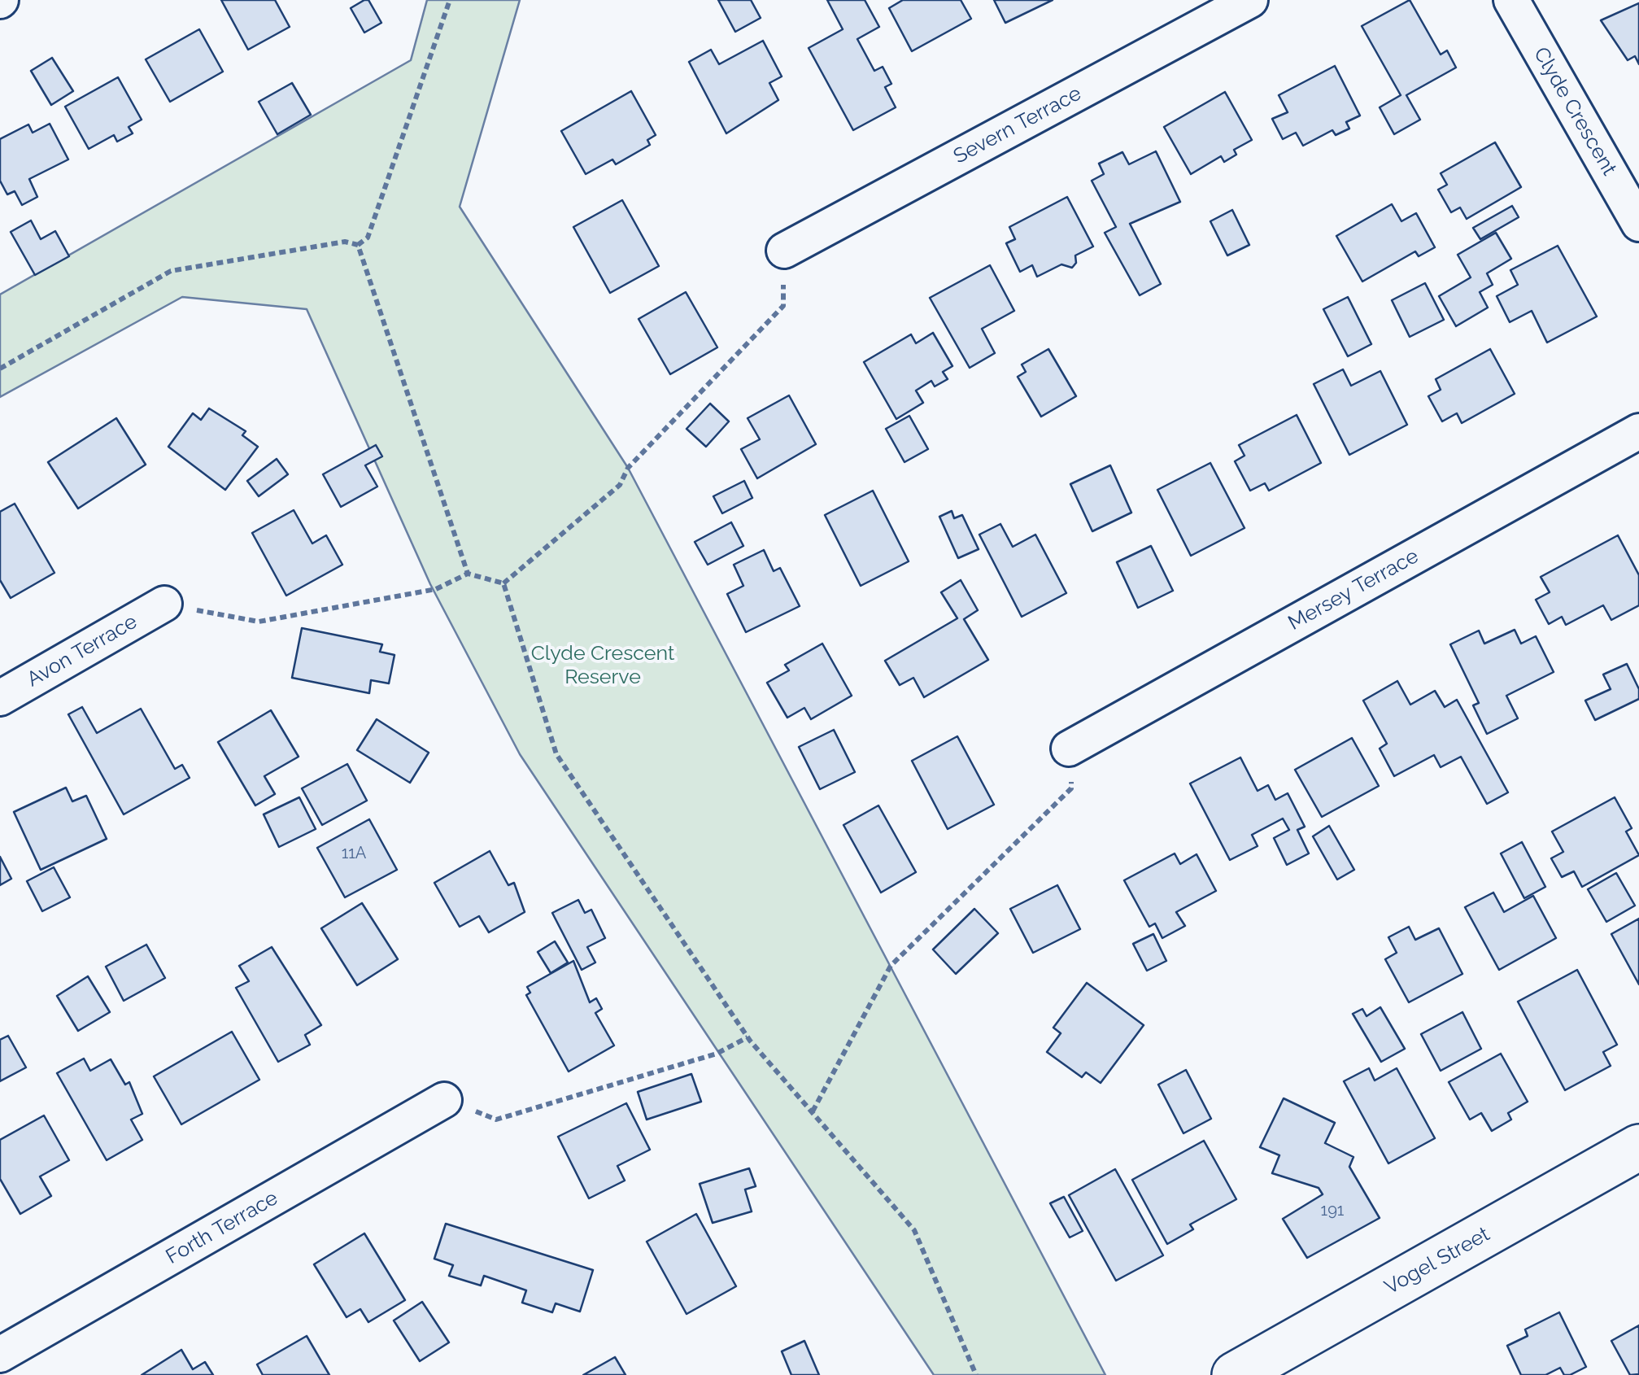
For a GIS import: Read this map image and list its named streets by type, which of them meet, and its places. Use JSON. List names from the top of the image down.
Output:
{
  "streets": {
    "main road": ["Vogel Street"],
    "street": [
      "Clyde Crescent",
      "Severn Terrace",
      "Mersey Terrace",
      "Avon Terrace",
      "Forth Terrace"
    ]
  },
  "parks": ["Clyde Crescent Reserve"],
  "house_numbers": ["11A", "191"]
}
